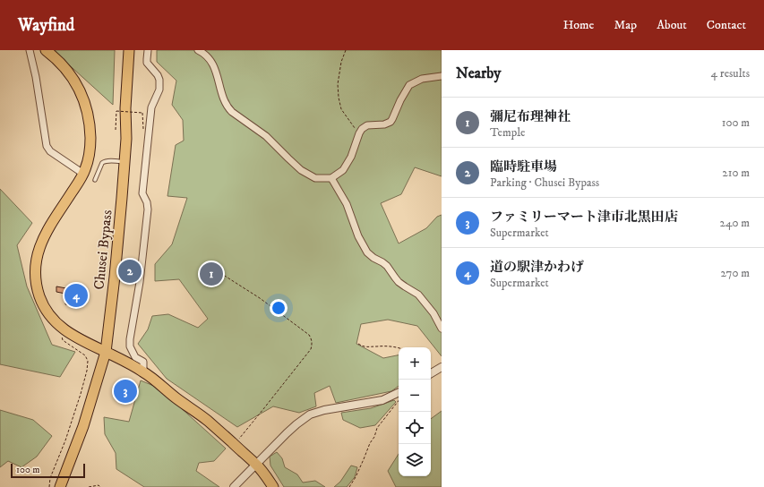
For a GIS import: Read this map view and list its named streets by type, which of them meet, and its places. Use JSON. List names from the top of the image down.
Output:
{
  "streets": {
    "highway": ["Chusei Bypass"]
  },
  "scale_bar": "100 m",
  "page": {
    "header": "Wayfind",
    "nav": [
      "Home",
      "Map",
      "About",
      "Contact"
    ],
    "heading": ["Nearby", "4 results"],
    "list": [
      {
        "mark": "1",
        "name": "彌尼布理神社",
        "note": "Temple",
        "value": "100 m"
      },
      {
        "mark": "2",
        "name": "臨時駐車場",
        "note": "Parking · Chusei Bypass",
        "value": "210 m"
      },
      {
        "mark": "3",
        "name": "ファミリーマート津市北黒田店",
        "note": "Supermarket",
        "value": "240 m"
      },
      {
        "mark": "4",
        "name": "道の駅津かわげ",
        "note": "Supermarket",
        "value": "270 m"
      }
    ],
    "pins": [
      "2",
      "1",
      "4",
      "3"
    ],
    "map_buttons": ["+", "−"],
    "scale": "100 m"
  }
}
